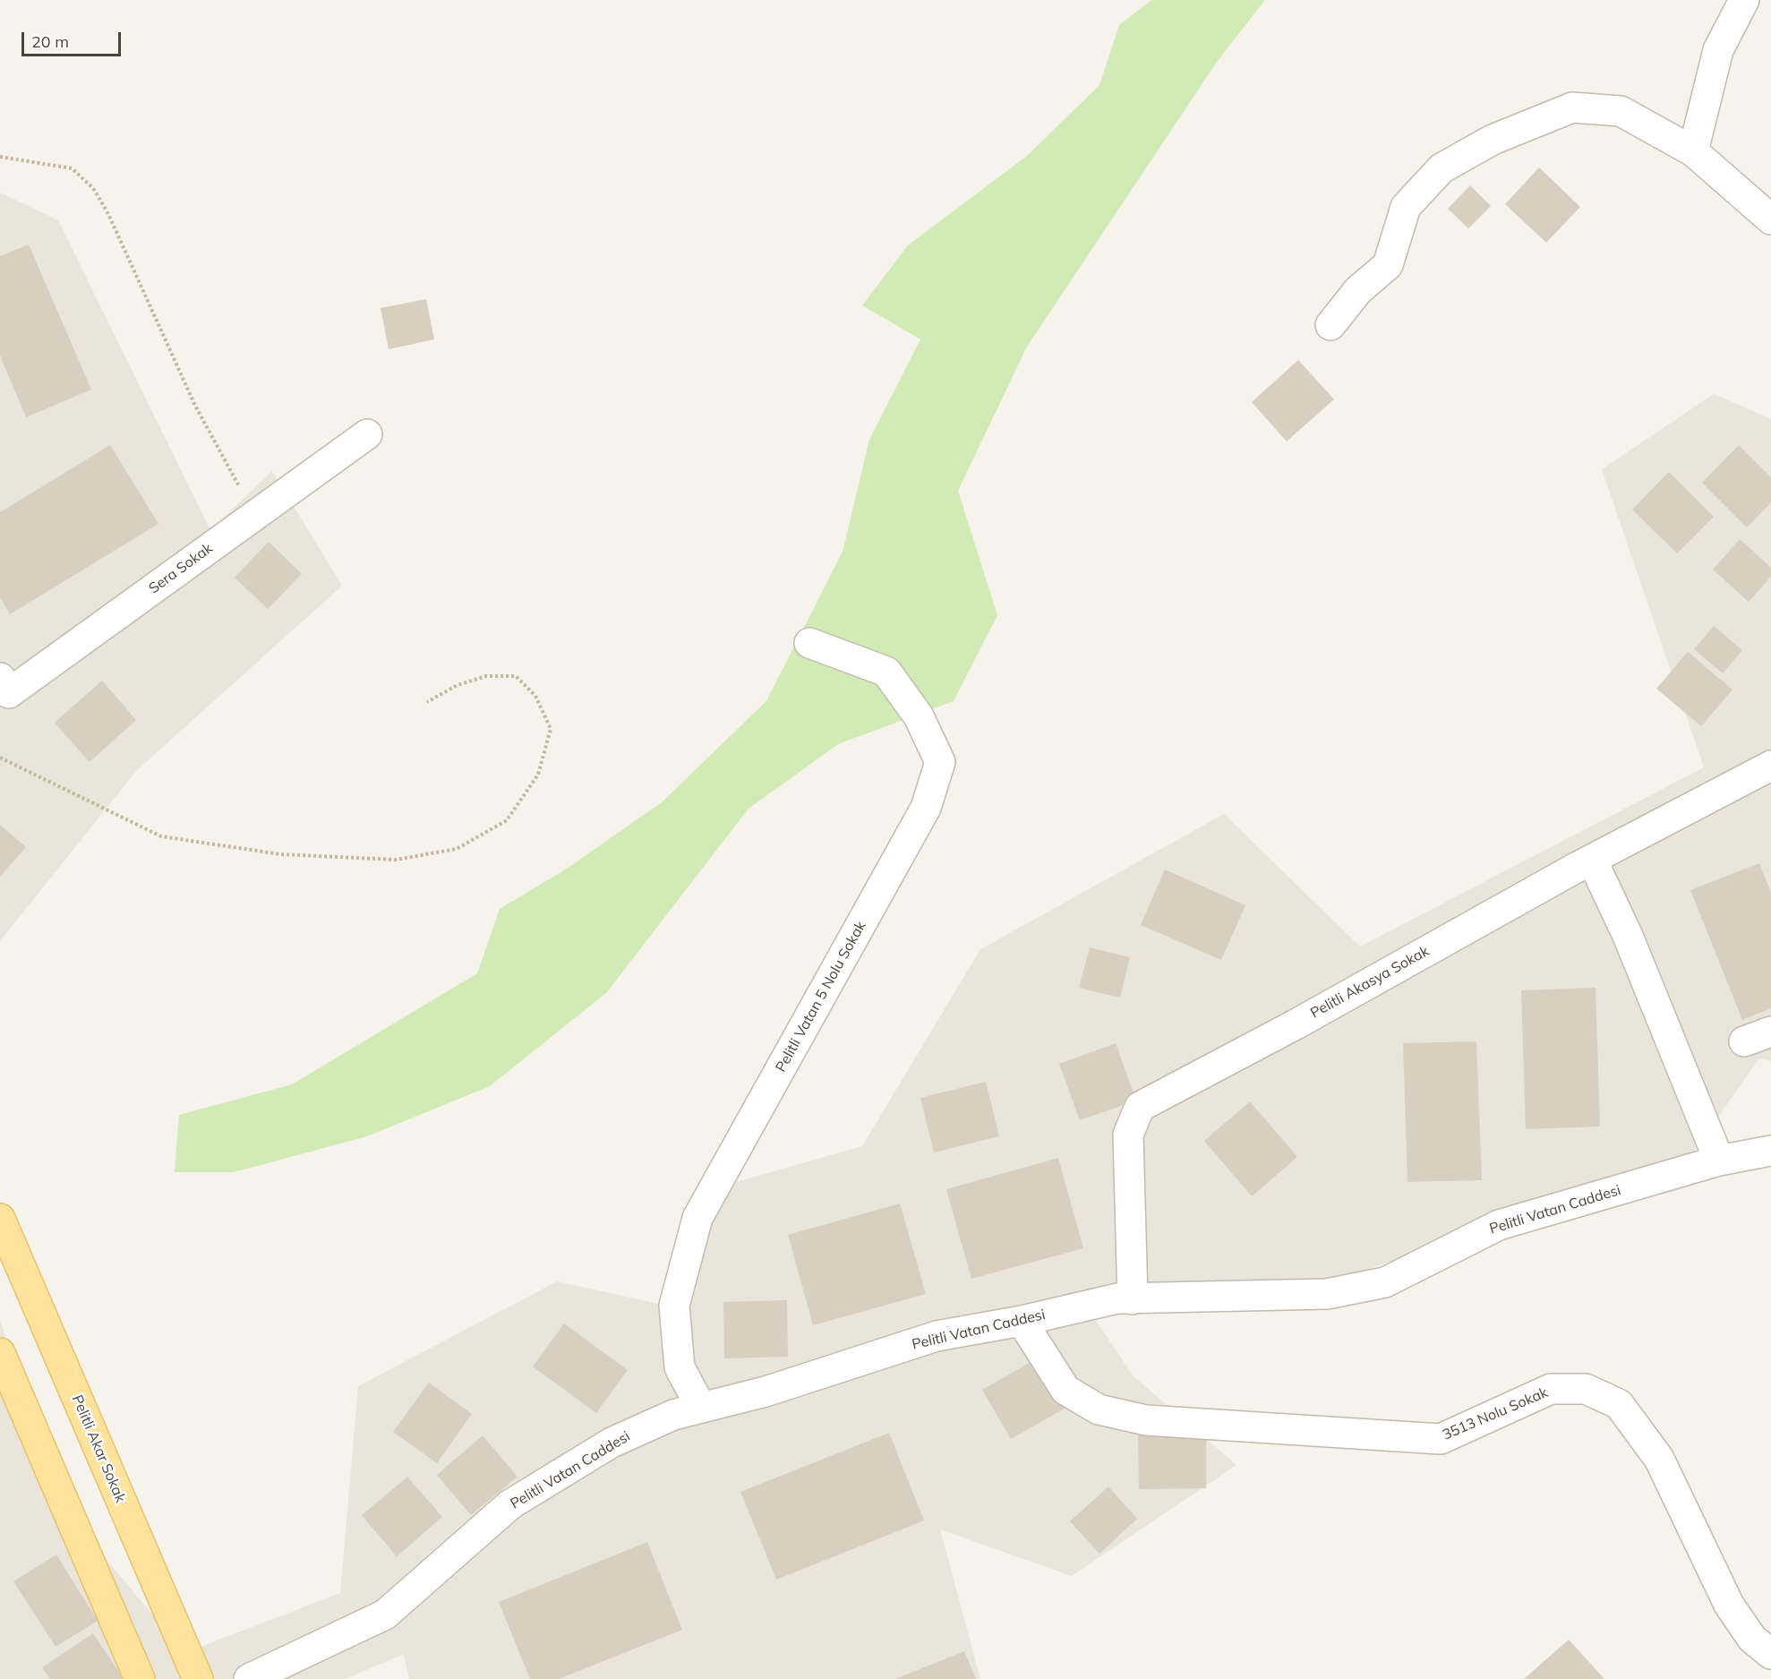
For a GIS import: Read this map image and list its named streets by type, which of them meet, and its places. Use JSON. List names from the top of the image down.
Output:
{
  "streets": {
    "main road": ["Pelitli Akar Sokak"],
    "street": [
      "Sera Sokak",
      "Pelitli Akasya Sokak",
      "Pelitli Vatan 5 Nolu Sokak",
      "Pelitli Vatan Caddesi",
      "3513 Nolu Sokak"
    ]
  },
  "crossings": [
    ["Pelitli Akasya Sokak", "Pelitli Vatan Caddesi"],
    ["Pelitli Vatan 5 Nolu Sokak", "Pelitli Vatan Caddesi"],
    ["Pelitli Vatan Caddesi", "3513 Nolu Sokak"]
  ],
  "scale_bar": "20 m"
}
